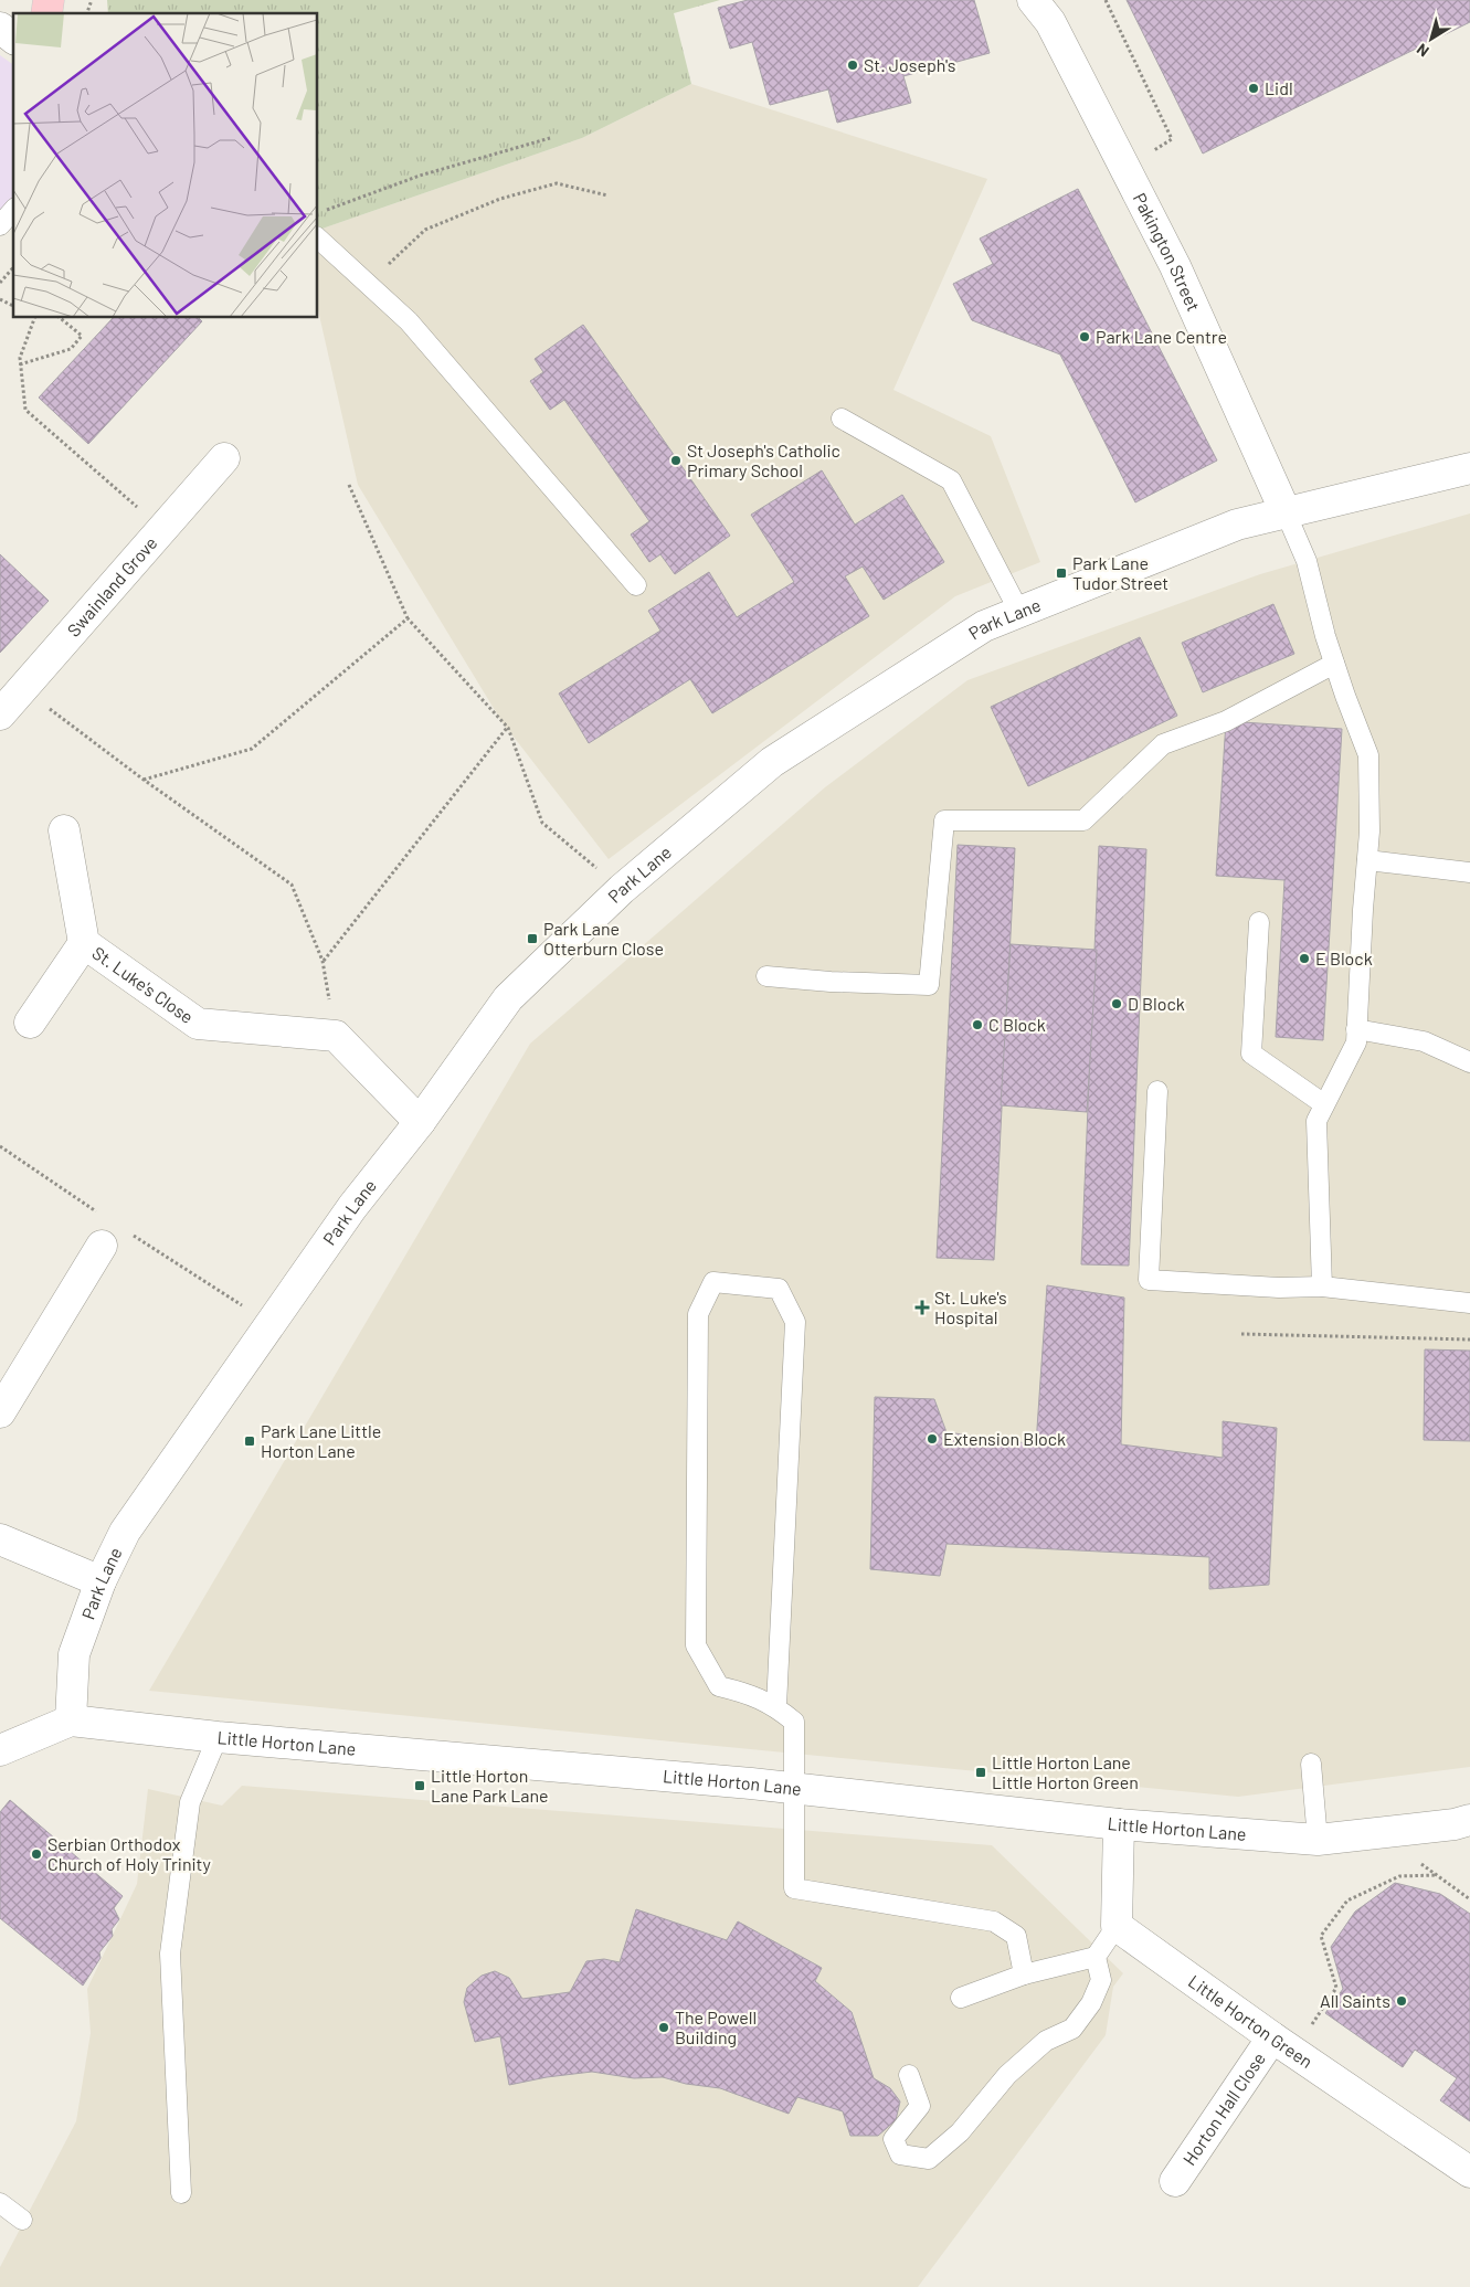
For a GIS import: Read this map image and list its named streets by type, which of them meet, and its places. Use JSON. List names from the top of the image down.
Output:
{
  "streets": {
    "street": [
      "Pakington Street",
      "Swainland Grove",
      "Park Lane",
      "St. Luke's Close",
      "Little Horton Lane",
      "Little Horton Green",
      "Horton Hall Close"
    ]
  },
  "crossings": [
    ["Pakington Street", "Park Lane"],
    ["Park Lane", "Little Horton Lane"],
    ["Little Horton Green", "Horton Hall Close"]
  ],
  "places": {
    "other": [
      "St. Joseph's",
      "Lidl",
      "Park Lane Centre",
      "St Joseph's Catholic Primary School",
      "E Block",
      "D Block",
      "C Block",
      "Extension Block",
      "Serbian Orthodox Church of Holy Trinity",
      "All Saints",
      "The Powell Building"
    ],
    "transit": [
      "Park Lane Tudor Street",
      "Park Lane Otterburn Close",
      "Park Lane Little Horton Lane",
      "Little Horton Lane Little Horton Green",
      "Little Horton Lane Park Lane"
    ],
    "health": ["St. Luke's Hospital"]
  },
  "north": "bottom left"
}
